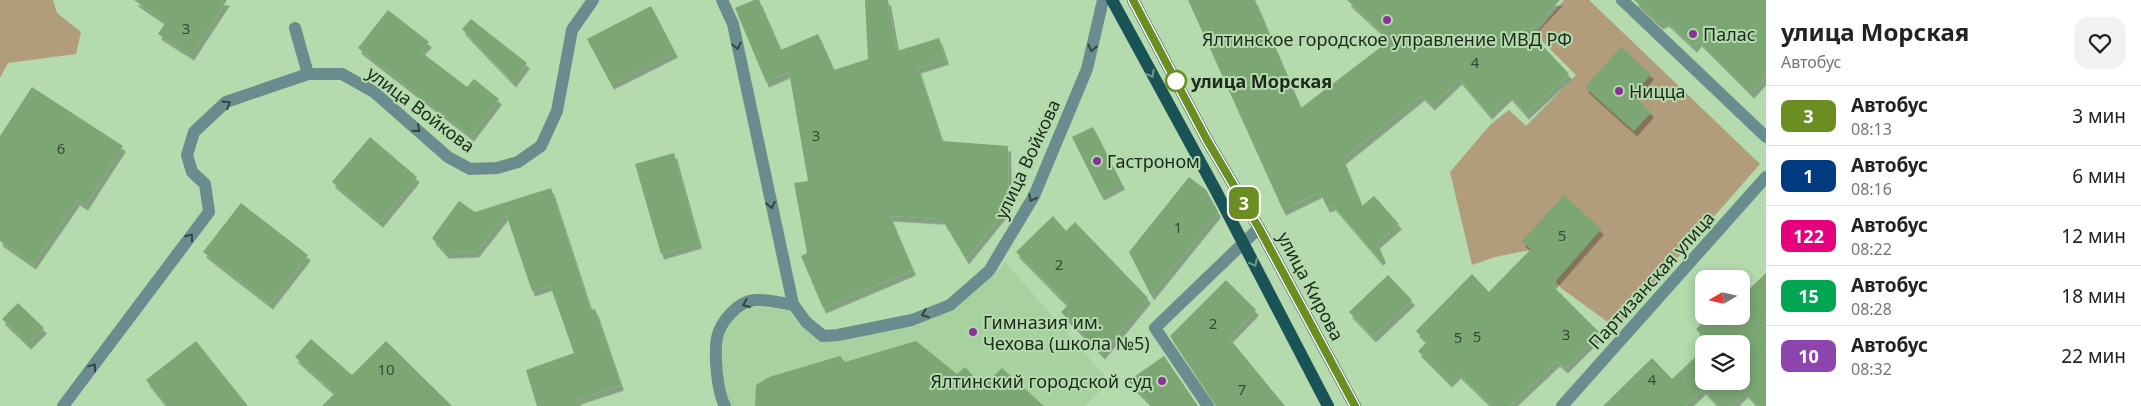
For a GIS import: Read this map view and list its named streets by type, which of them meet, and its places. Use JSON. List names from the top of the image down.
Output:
{
  "streets": {
    "main road": ["улица Кирова"],
    "street": ["улица Войкова", "Партизанская улица"]
  },
  "places": [
    "Ялтинское городское управление МВД РФ",
    "Палас",
    "улица Морская",
    "Ницца",
    "Гастроном",
    "Гимназия им. Чехова (школа №5)",
    "Ялтинский городской суд"
  ],
  "lines": ["bus line 3"],
  "house_numbers": [
    "3",
    "4",
    "3",
    "6",
    "1",
    "5",
    "2",
    "2",
    "3",
    "5",
    "5",
    "10",
    "4",
    "7"
  ],
  "north": "left",
  "page": {
    "on_map": "3",
    "heading": ["улица Морская", "Автобус"],
    "list": [
      {
        "mark": "3",
        "name": "Автобус",
        "note": "08:13",
        "value": "3 мин"
      },
      {
        "mark": "1",
        "name": "Автобус",
        "note": "08:16",
        "value": "6 мин"
      },
      {
        "mark": "122",
        "name": "Автобус",
        "note": "08:22",
        "value": "12 мин"
      },
      {
        "mark": "15",
        "name": "Автобус",
        "note": "08:28",
        "value": "18 мин"
      },
      {
        "mark": "10",
        "name": "Автобус",
        "note": "08:32",
        "value": "22 мин"
      }
    ]
  }
}
